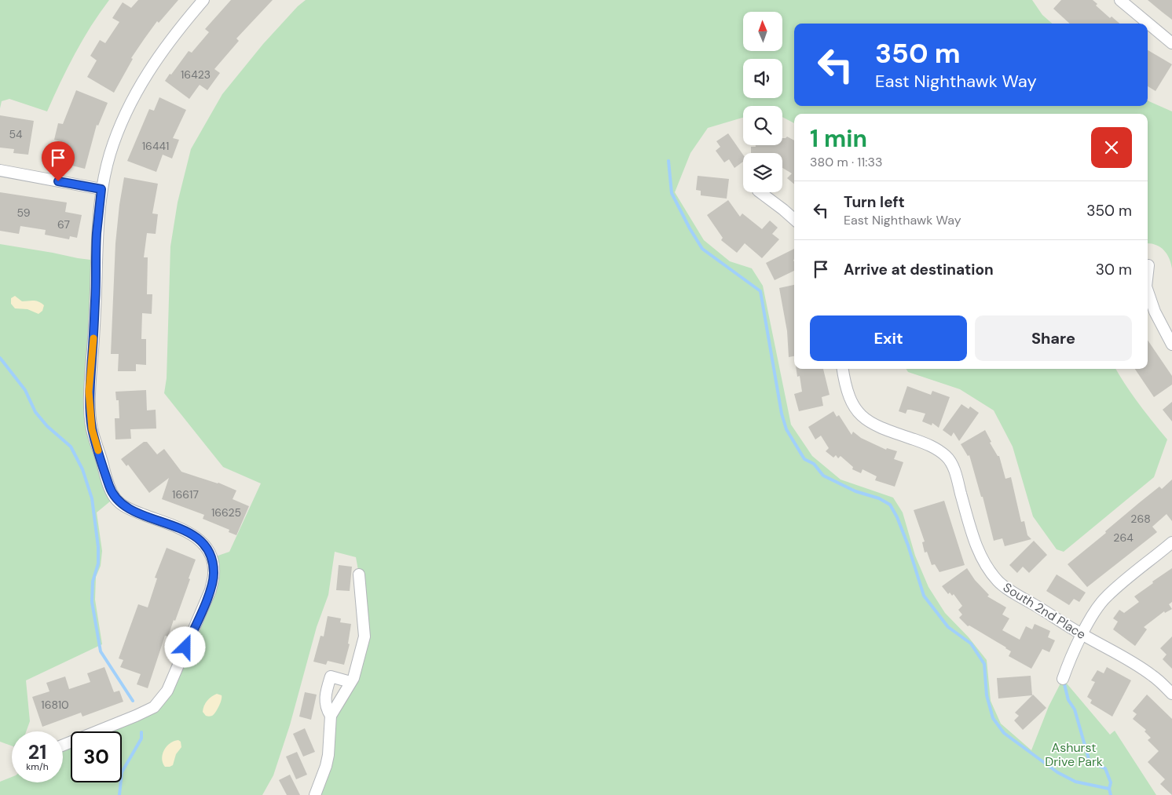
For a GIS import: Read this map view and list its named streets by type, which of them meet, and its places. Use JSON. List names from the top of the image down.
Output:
{
  "streets": {
    "street": ["South 2nd Place"]
  },
  "parks": ["Ashurst Drive Park"],
  "house_numbers": [
    "16423",
    "54",
    "16441",
    "59",
    "67",
    "16617",
    "16625",
    "268",
    "264",
    "16810"
  ],
  "north": "top",
  "page": {
    "turn": ["350 m", "East Nighthawk Way"],
    "heading": ["1 min", "380 m · 11:33"],
    "list": [
      {
        "name": "Turn left",
        "note": "East Nighthawk Way",
        "value": "350 m"
      },
      {
        "name": "Arrive at destination",
        "value": "30 m"
      }
    ],
    "buttons": ["Exit", "Share"],
    "speed": "21 km/h",
    "limit": "30"
  }
}
